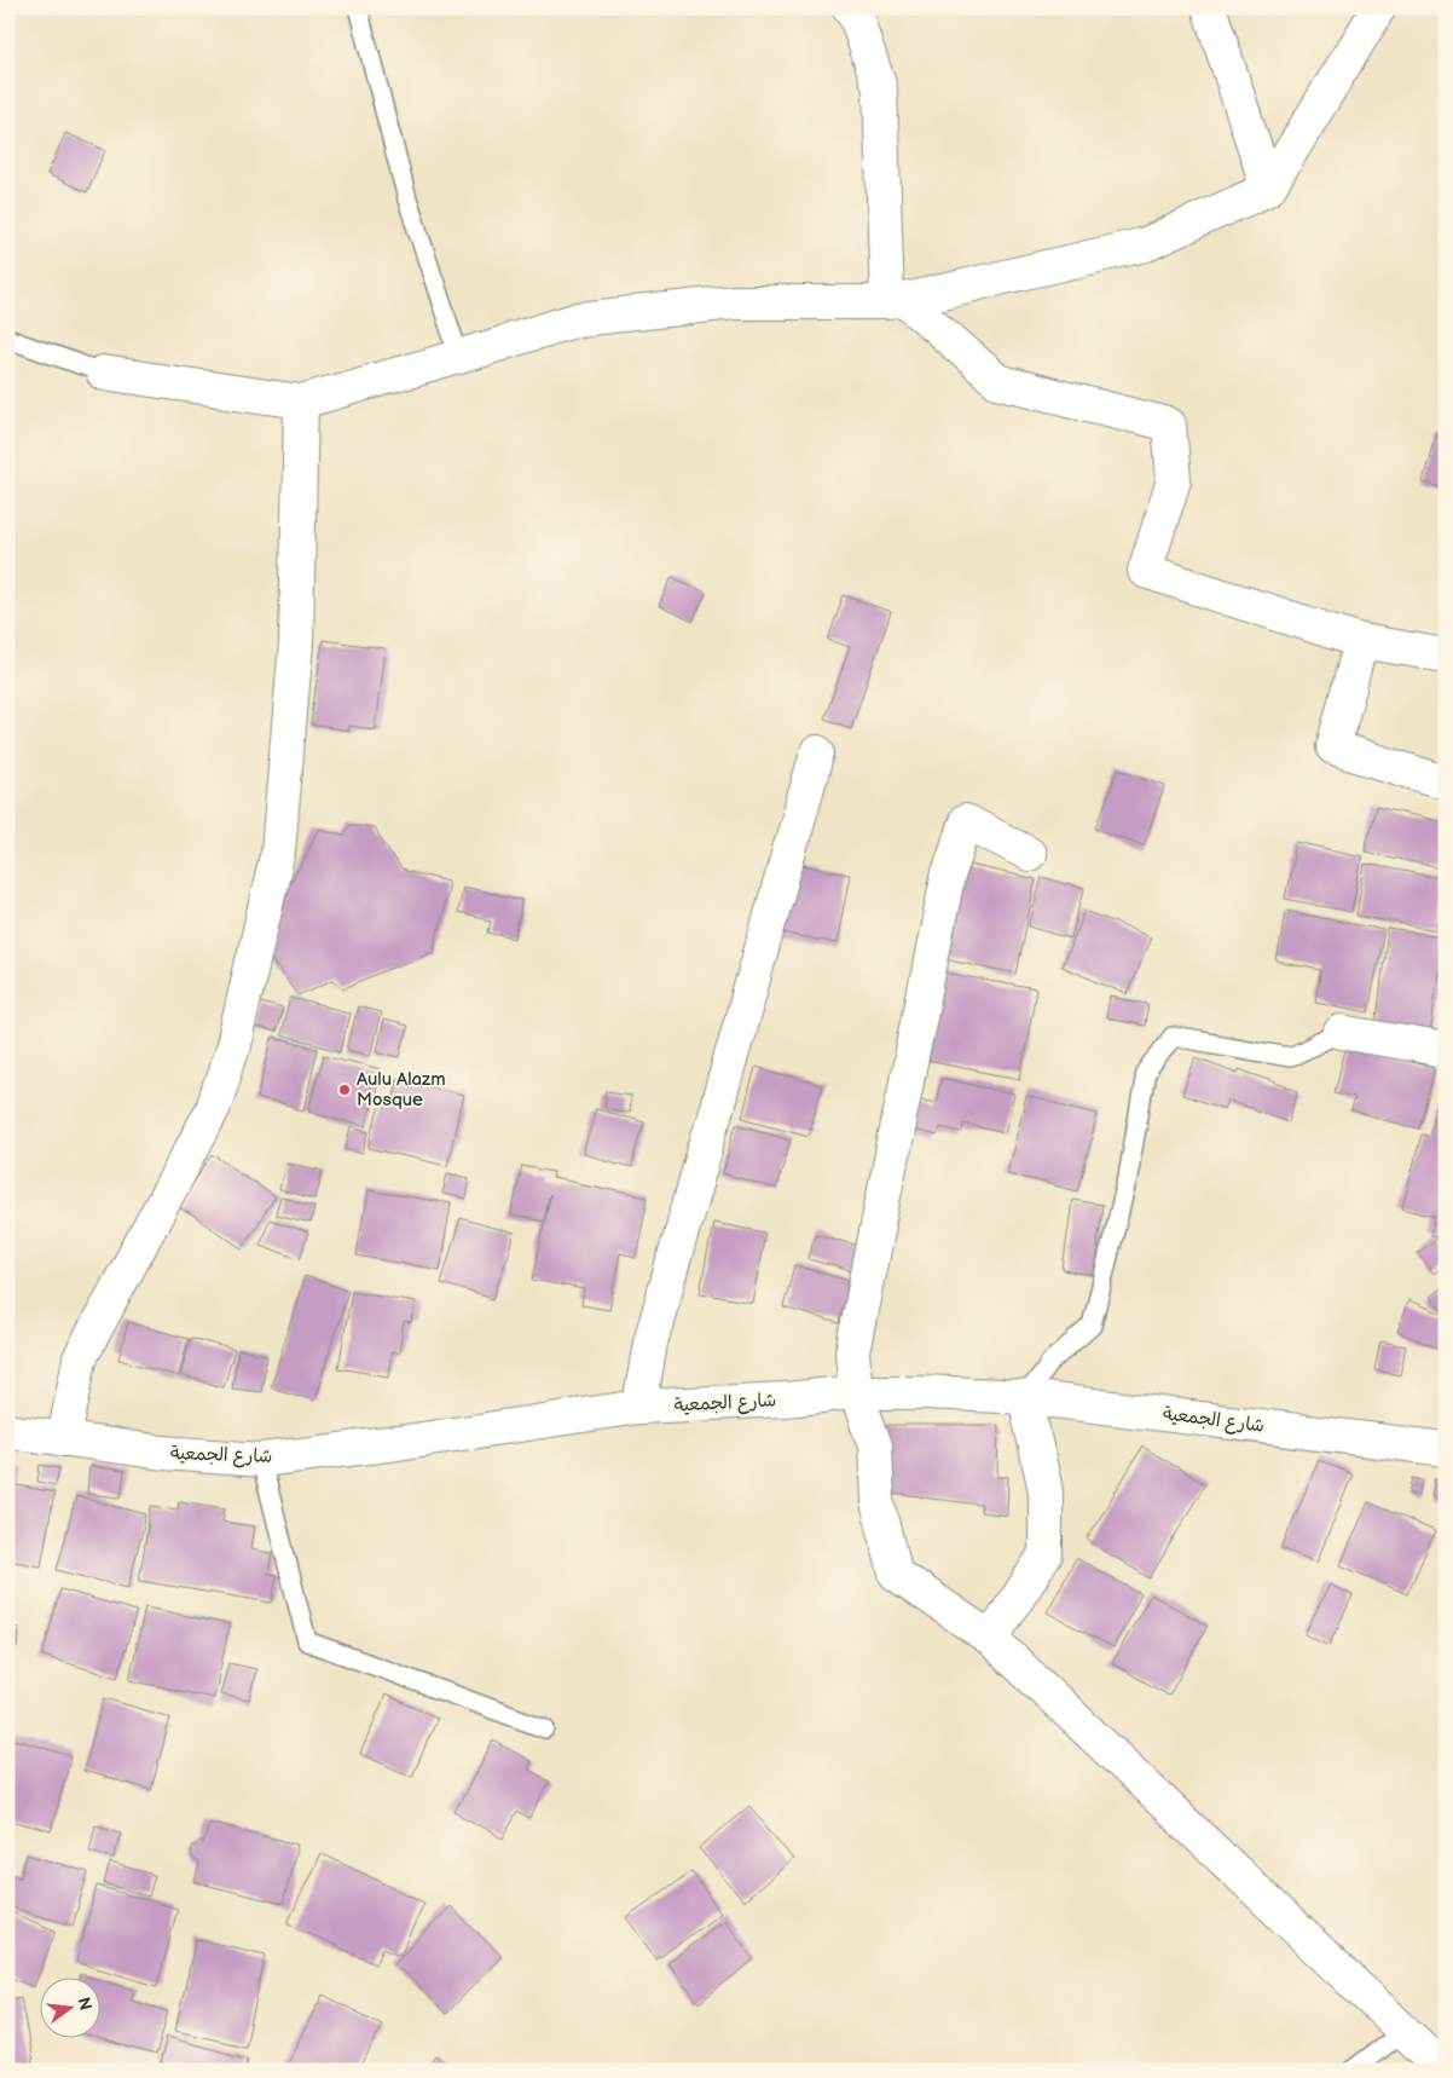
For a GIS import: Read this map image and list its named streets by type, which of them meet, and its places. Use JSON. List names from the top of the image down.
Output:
{
  "streets": {
    "street": ["شارع الجمعية"]
  },
  "places": ["Aulu Alazm Mosque"],
  "north": "right"
}
